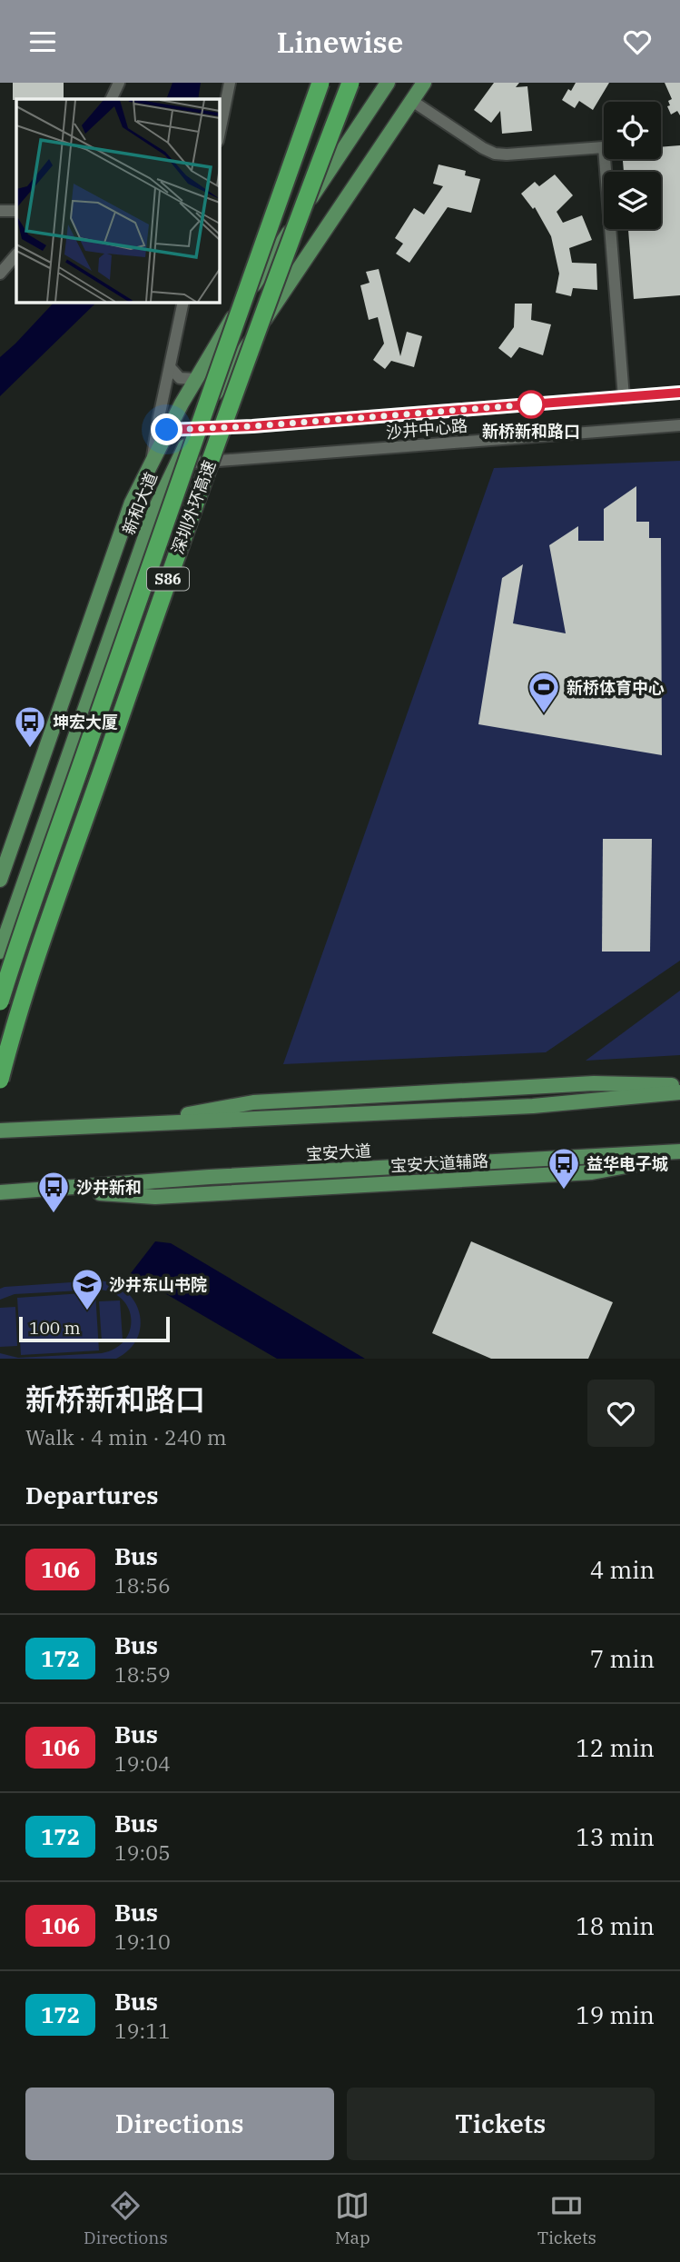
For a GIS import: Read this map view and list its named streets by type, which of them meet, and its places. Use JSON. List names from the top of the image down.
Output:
{
  "streets": {
    "highway": ["深圳外环高速", "S86"],
    "main road": ["新和大道", "宝安大道"],
    "street": ["沙井中心路"]
  },
  "crossings": [
    ["沙井中心路", "新和大道"]
  ],
  "places": {
    "other": ["新桥新和路口"],
    "sports": ["新桥体育中心"],
    "bus stop": ["坤宏大厦", "益华电子城", "沙井新和"],
    "school or university": ["沙井东山书院"]
  },
  "lines": ["bus line 106"],
  "scale_bar": "100 m",
  "page": {
    "header": "Linewise",
    "scale": "100 m",
    "heading": [
      ["新桥新和路口", "Walk · 4 min · 240 m"],
      "Departures"
    ],
    "list": [
      {
        "mark": "106",
        "name": "Bus",
        "note": "18:56",
        "value": "4 min"
      },
      {
        "mark": "172",
        "name": "Bus",
        "note": "18:59",
        "value": "7 min"
      },
      {
        "mark": "106",
        "name": "Bus",
        "note": "19:04",
        "value": "12 min"
      },
      {
        "mark": "172",
        "name": "Bus",
        "note": "19:05",
        "value": "13 min"
      },
      {
        "mark": "106",
        "name": "Bus",
        "note": "19:10",
        "value": "18 min"
      },
      {
        "mark": "172",
        "name": "Bus",
        "note": "19:11",
        "value": "19 min"
      }
    ],
    "buttons": ["Directions", "Tickets"],
    "tabs": ["Directions", "Map", "Tickets"]
  }
}
